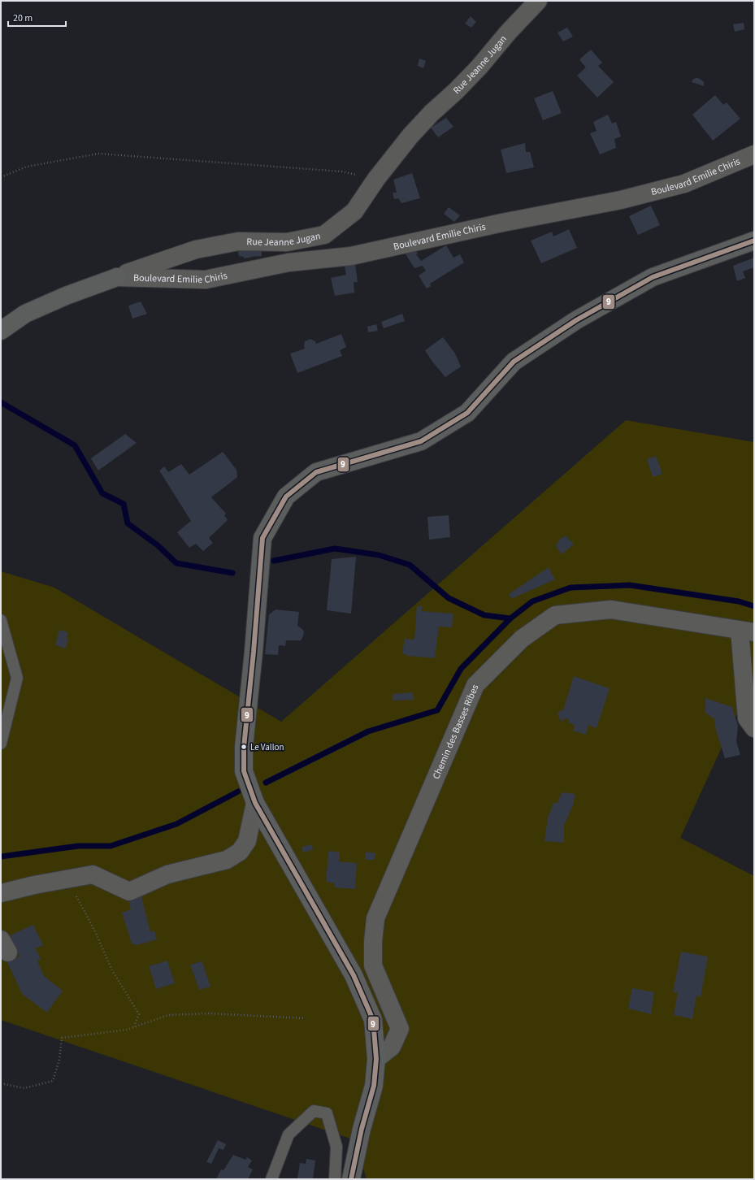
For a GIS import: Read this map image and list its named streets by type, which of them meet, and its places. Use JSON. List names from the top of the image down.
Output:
{
  "streets": {
    "main road": ["Rue Jeanne Jugan"],
    "street": ["Boulevard Emilie Chiris", "Chemin des Basses Ribes"]
  },
  "crossings": [
    ["Rue Jeanne Jugan", "Boulevard Emilie Chiris"]
  ],
  "places": ["Le Vallon"],
  "lines": ["transit line 9"],
  "scale_bar": "20 m"
}
